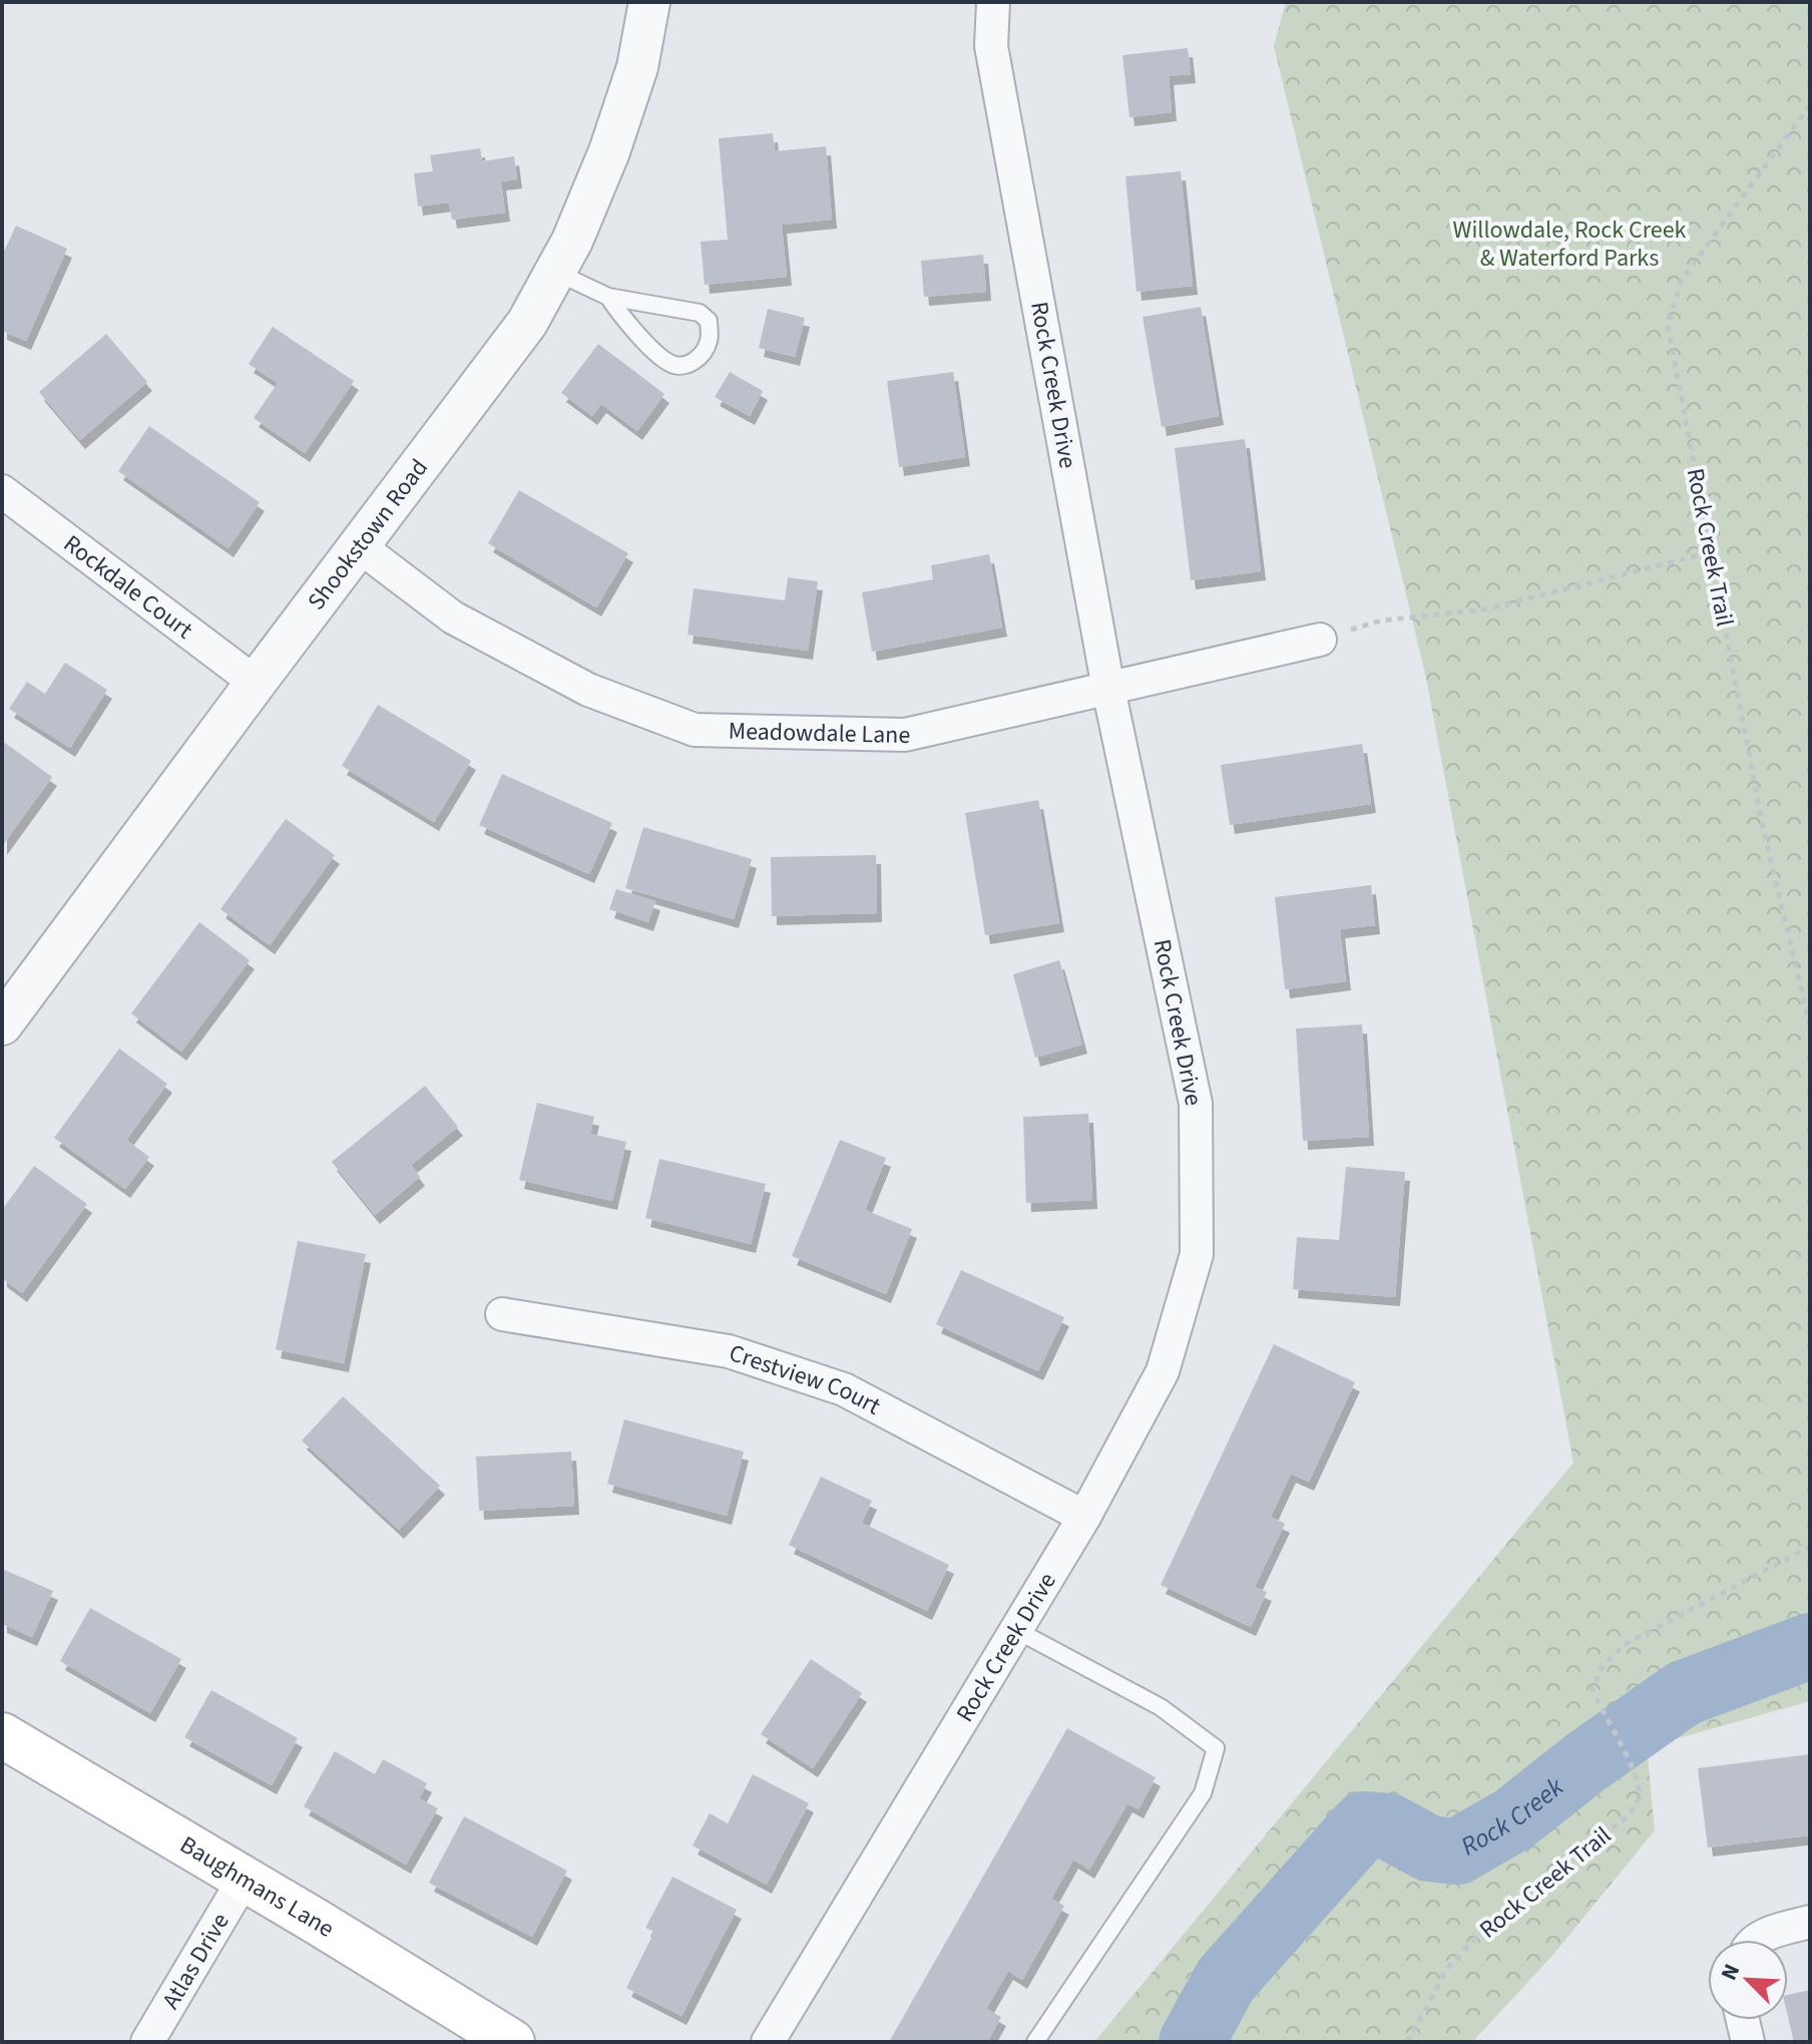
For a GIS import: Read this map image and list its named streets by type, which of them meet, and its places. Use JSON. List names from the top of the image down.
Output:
{
  "streets": {
    "main road": ["Baughmans Lane"],
    "street": [
      "Rock Creek Drive",
      "Shookstown Road",
      "Rockdale Court",
      "Meadowdale Lane",
      "Crestview Court",
      "Atlas Drive"
    ],
    "path": ["Rock Creek Trail"]
  },
  "crossings": [
    ["Rock Creek Drive", "Meadowdale Lane"],
    ["Rock Creek Drive", "Crestview Court"],
    ["Shookstown Road", "Rockdale Court"],
    ["Shookstown Road", "Meadowdale Lane"],
    ["Baughmans Lane", "Atlas Drive"]
  ],
  "water": ["Rock Creek"],
  "parks": ["Willowdale, Rock Creek & Waterford Parks"],
  "north": "top left"
}
